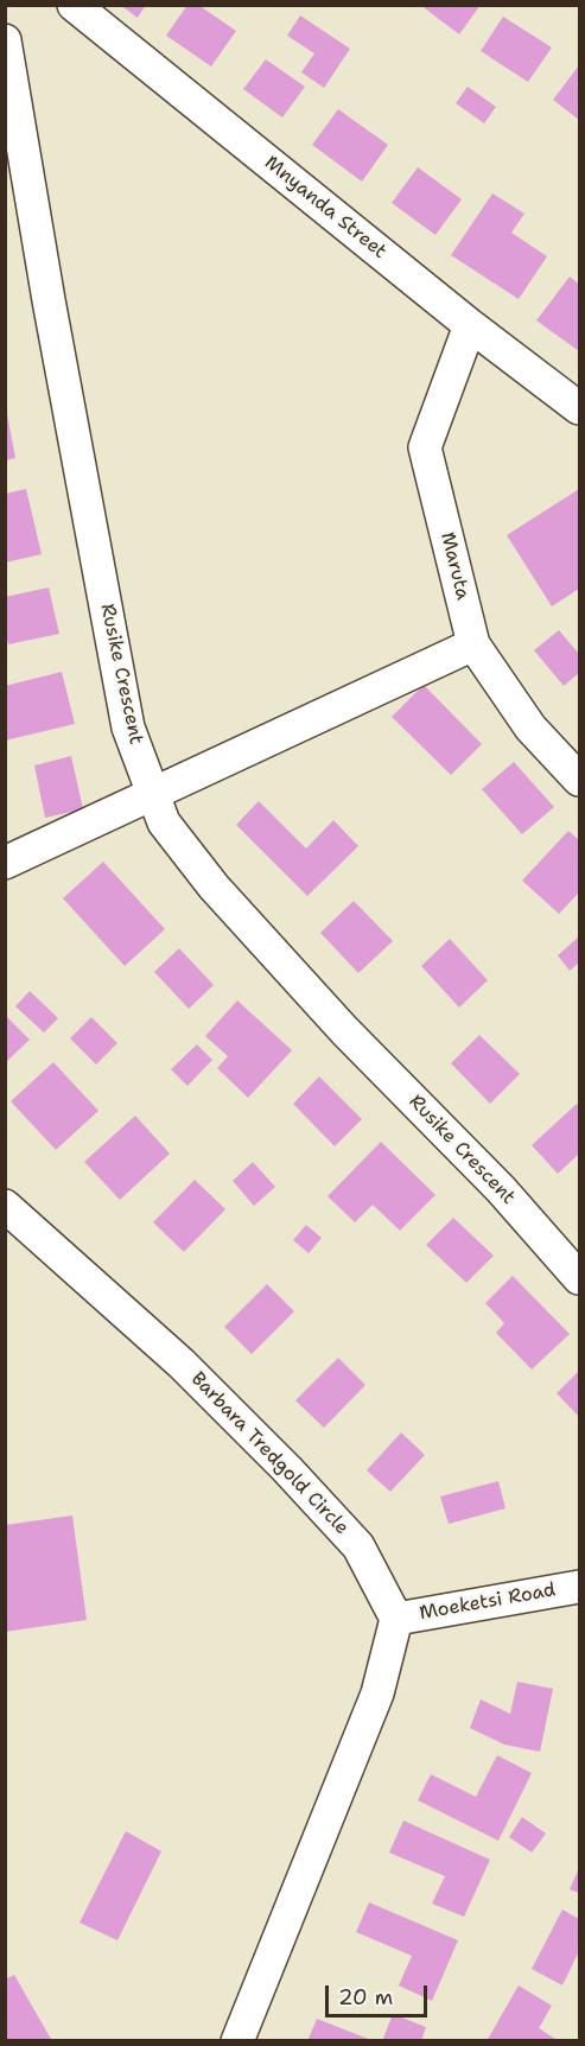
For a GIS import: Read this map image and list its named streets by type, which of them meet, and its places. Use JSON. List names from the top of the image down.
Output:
{
  "streets": {
    "street": [
      "Mnyanda Street",
      "Maruta",
      "Rusike Crescent",
      "Barbara Tredgold Circle",
      "Moeketsi Road"
    ]
  },
  "crossings": [
    ["Mnyanda Street", "Maruta"],
    ["Barbara Tredgold Circle", "Moeketsi Road"]
  ],
  "scale_bar": "20 m"
}
